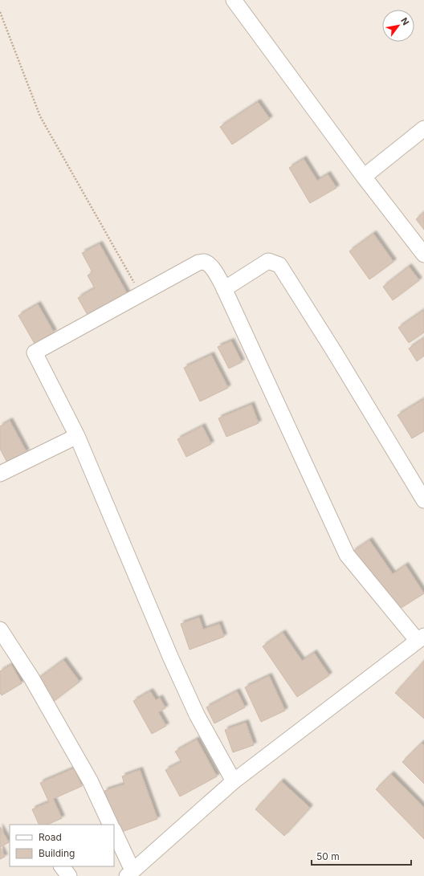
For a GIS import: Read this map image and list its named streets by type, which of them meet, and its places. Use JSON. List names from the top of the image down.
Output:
{
  "legend": ["Road", "Building"],
  "scale_bar": "50 m",
  "north": "top right"
}
